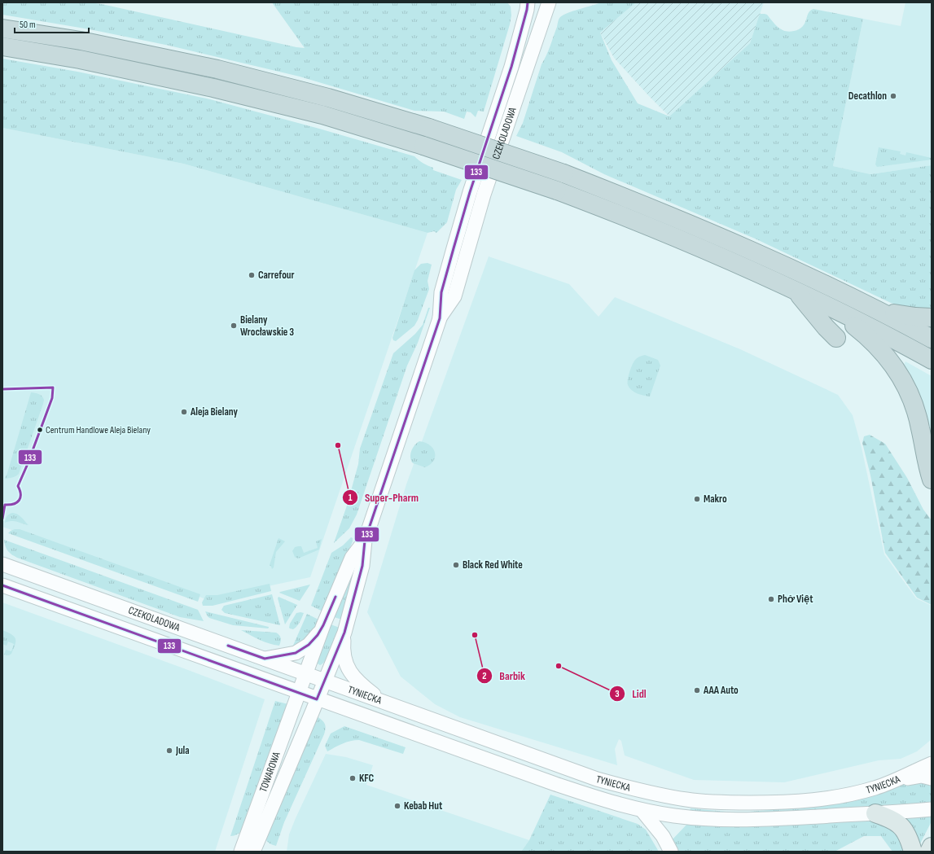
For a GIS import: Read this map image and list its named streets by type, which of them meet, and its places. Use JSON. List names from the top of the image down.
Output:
{
  "streets": {
    "street": ["CZEKOLADOWA", "TYNIECKA", "TOWAROWA"]
  },
  "crossings": [
    ["CZEKOLADOWA", "TYNIECKA"],
    ["CZEKOLADOWA", "TOWAROWA"],
    ["TYNIECKA", "TOWAROWA"]
  ],
  "places": [
    "Decathlon",
    "Carrefour",
    "Bielany Wrocławskie 3",
    "Aleja Bielany",
    "Centrum Handlowe Aleja Bielany",
    "Super-Pharm",
    "Makro",
    "Black Red White",
    "Phở Việt",
    "Barbik",
    "Lidl",
    "AAA Auto",
    "Jula",
    "KFC",
    "Kebab Hut"
  ],
  "lines": ["transit line 133"],
  "scale_bar": "50 m"
}
